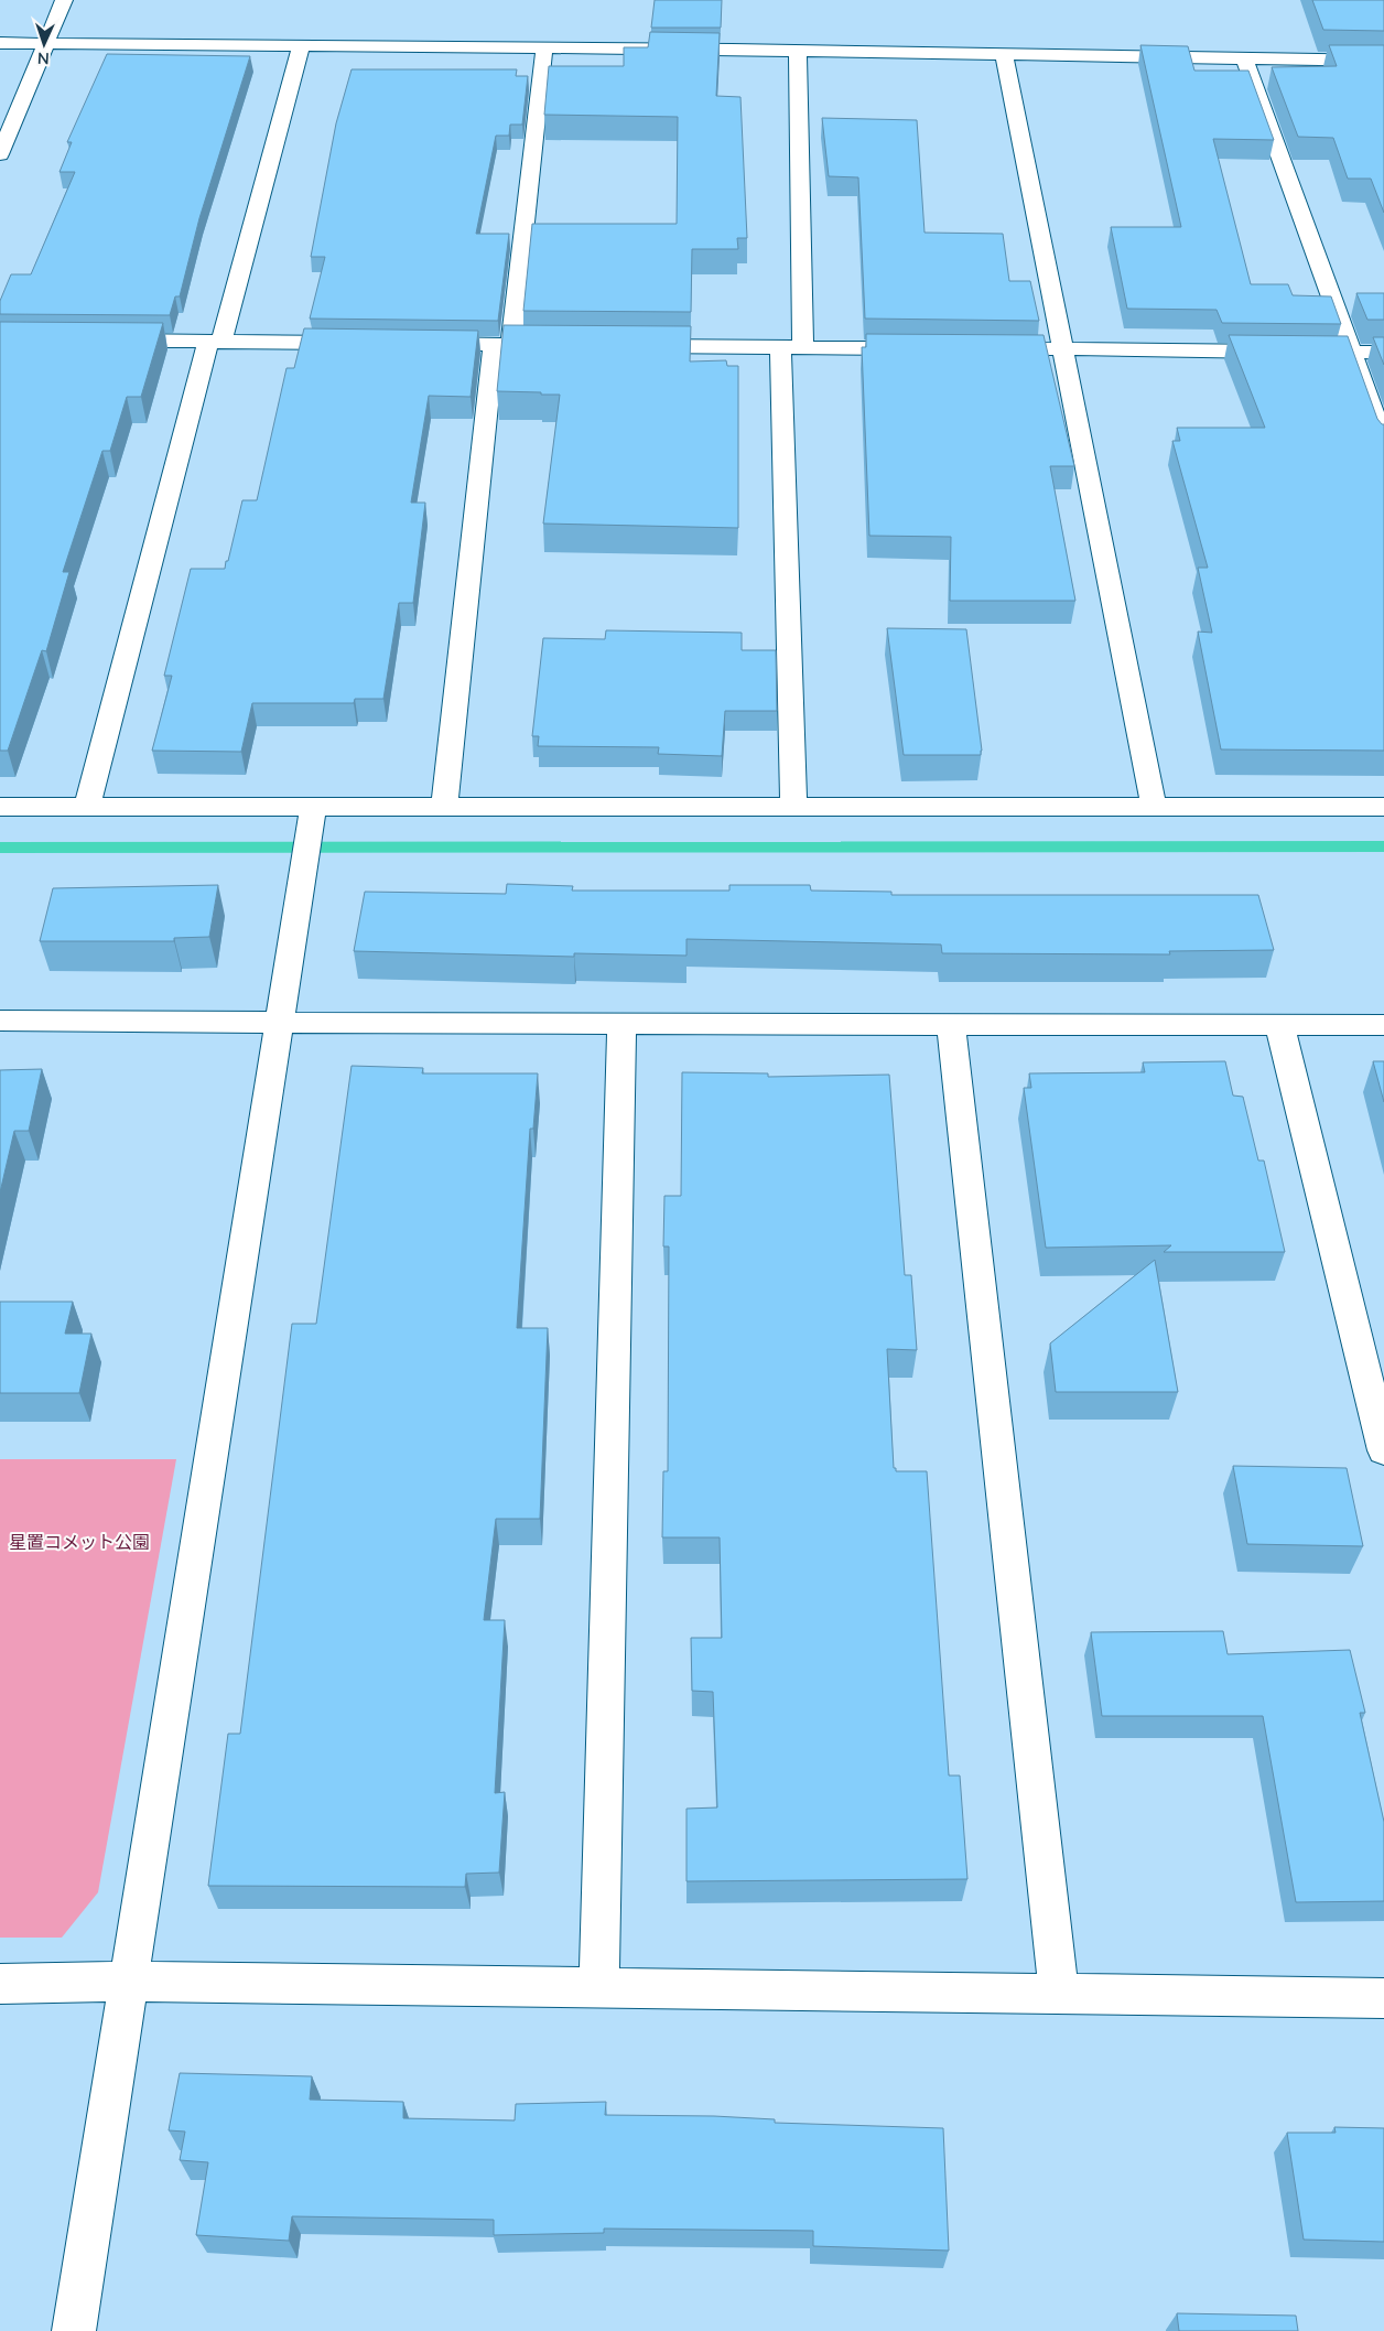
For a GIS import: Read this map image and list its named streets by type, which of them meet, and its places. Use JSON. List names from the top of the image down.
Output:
{
  "parks": ["星置コメット公園"],
  "north": "bottom"
}
